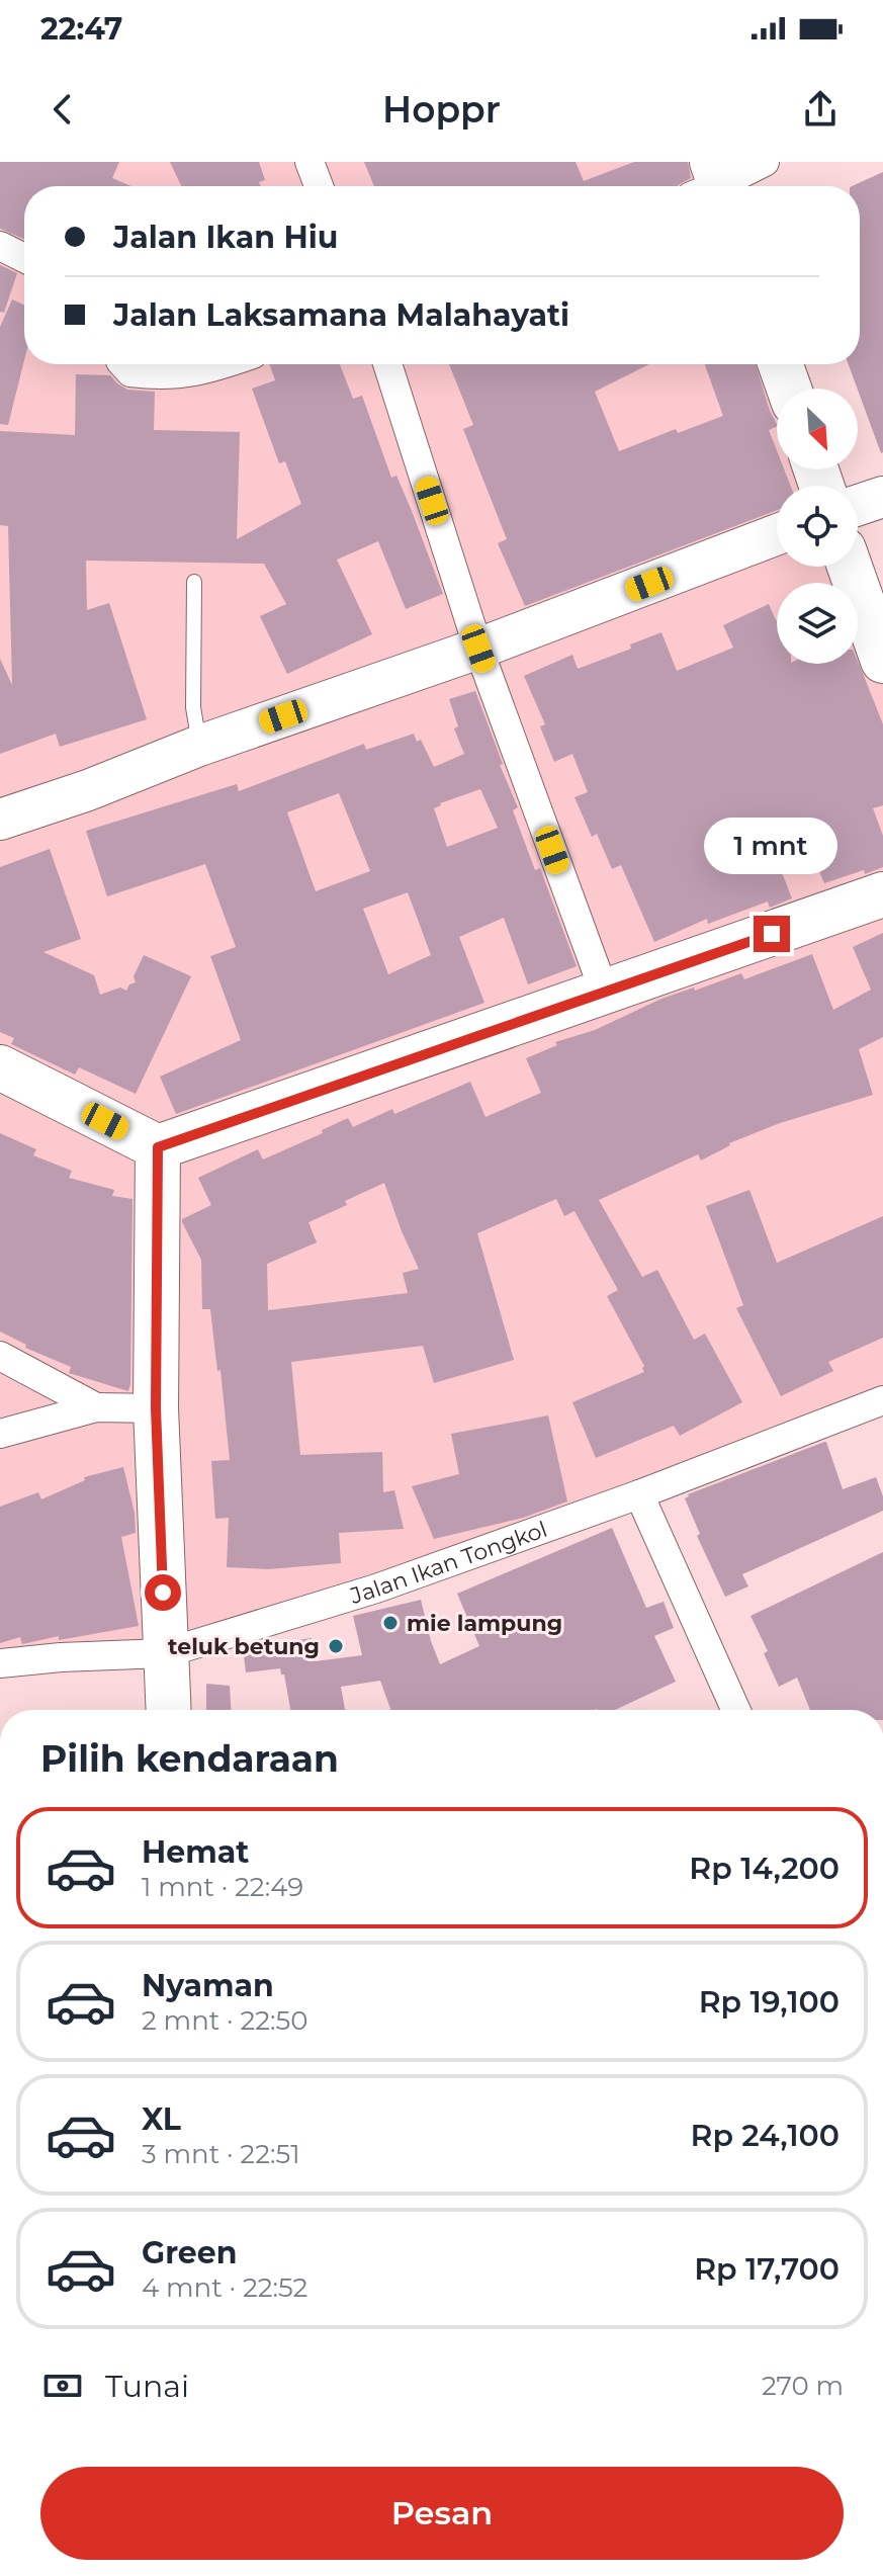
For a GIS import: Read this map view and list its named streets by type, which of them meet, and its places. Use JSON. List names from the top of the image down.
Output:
{
  "streets": {
    "street": ["Jalan Ikan Tongkol"]
  },
  "places": ["mie lampung", "teluk betung"],
  "north": "bottom right",
  "page": {
    "status": "22:47",
    "header": "Hoppr",
    "banner": ["Jalan Ikan Hiu", "Jalan Laksamana Malahayati"],
    "bubble": "1 mnt",
    "heading": "Pilih kendaraan",
    "list": [
      {
        "name": "Hemat",
        "note": "1 mnt · 22:49",
        "value": "Rp 14,200"
      },
      {
        "name": "Nyaman",
        "note": "2 mnt · 22:50",
        "value": "Rp 19,100"
      },
      {
        "name": "XL",
        "note": "3 mnt · 22:51",
        "value": "Rp 24,100"
      },
      {
        "name": "Green",
        "note": "4 mnt · 22:52",
        "value": "Rp 17,700"
      }
    ],
    "pay": ["Tunai", "270 m"],
    "buttons": "Pesan"
  }
}
